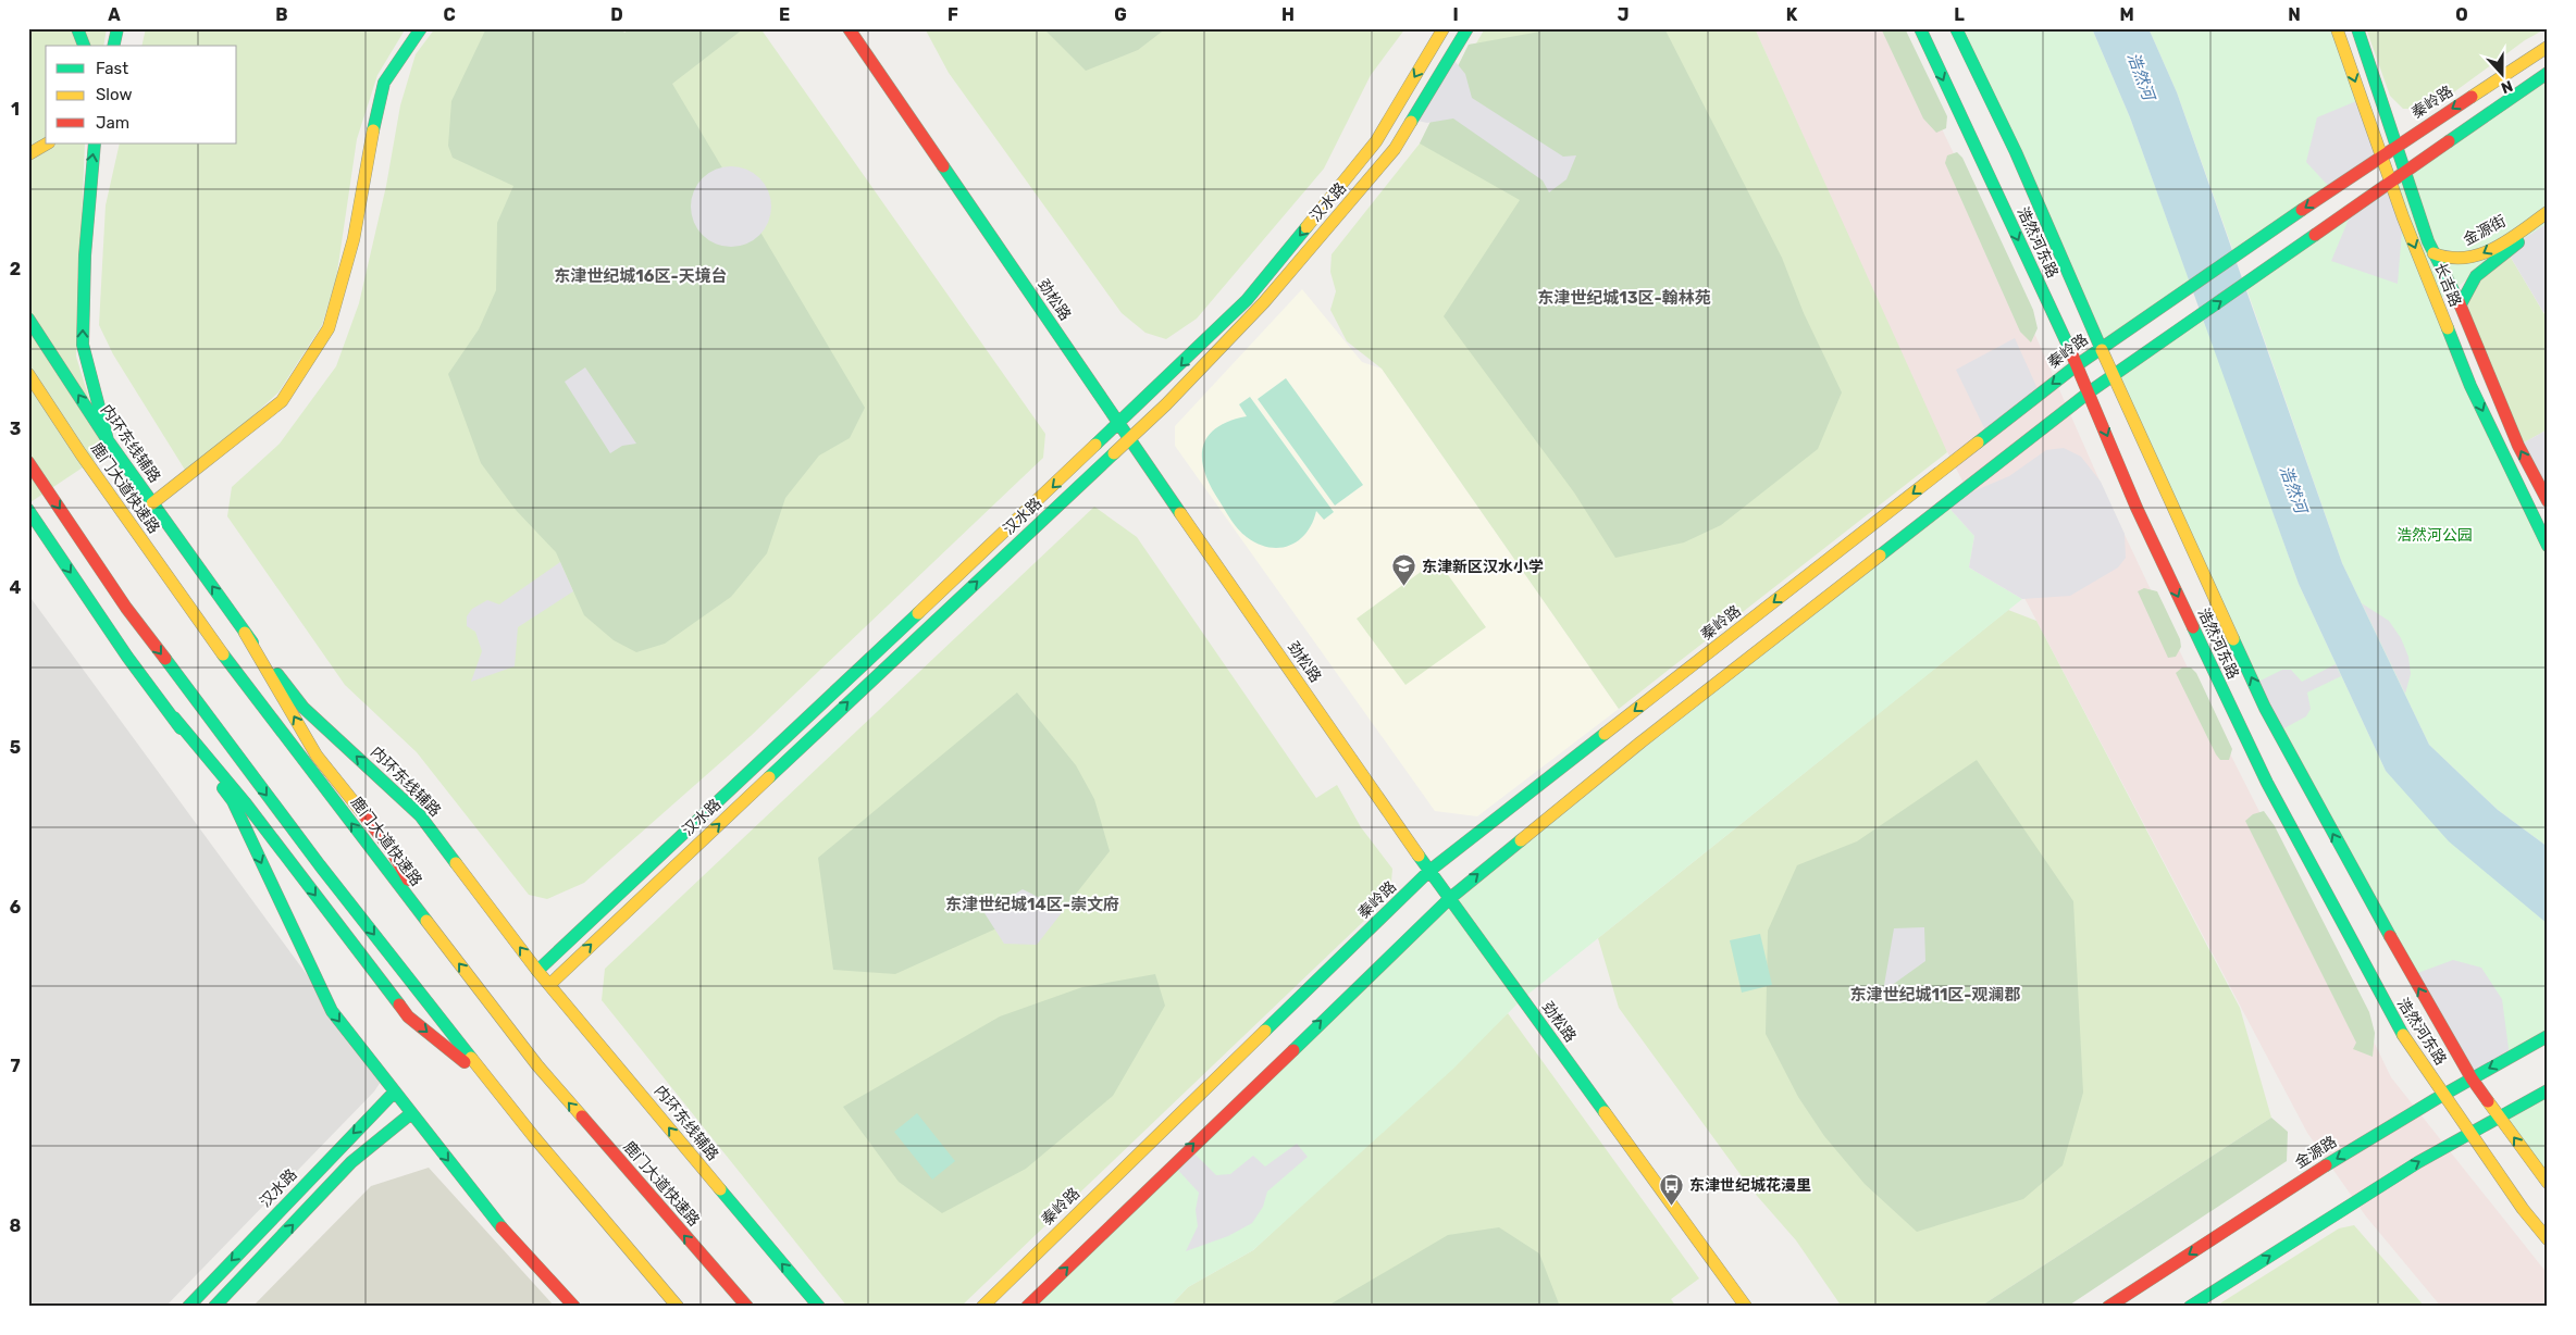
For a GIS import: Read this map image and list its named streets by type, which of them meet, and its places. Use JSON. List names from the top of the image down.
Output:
{
  "streets": {
    "main road": [
      "秦岭路",
      "汉水路",
      "金源街",
      "浩然河东路",
      "长吉路",
      "劲松路",
      "内环东线辅路",
      "鹿门大道快速路",
      "金源路"
    ]
  },
  "crossings": [
    ["秦岭路", "浩然河东路"],
    ["秦岭路", "长吉路"],
    ["秦岭路", "劲松路"],
    ["汉水路", "劲松路"],
    ["汉水路", "内环东线辅路"],
    ["金源街", "长吉路"],
    ["浩然河东路", "金源路"]
  ],
  "one_way": ["金源街"],
  "districts": [
    "东津世纪城16区-天境台",
    "东津世纪城13区-翰林苑",
    "东津世纪城14区-崇文府",
    "东津世纪城11区-观澜郡"
  ],
  "water": ["浩然河"],
  "parks": ["浩然河公园"],
  "places": {
    "school or university": ["东津新区汉水小学"],
    "bus stop": ["东津世纪城花漫里"]
  },
  "legend": ["Fast", "Slow", "Jam"],
  "north": "bottom",
  "grid": {
    "columns": [
      "A",
      "B",
      "C",
      "D",
      "E",
      "F",
      "G",
      "H",
      "I",
      "J",
      "K",
      "L",
      "M",
      "N",
      "O"
    ],
    "rows": [
      "1",
      "2",
      "3",
      "4",
      "5",
      "6",
      "7",
      "8"
    ]
  }
}
